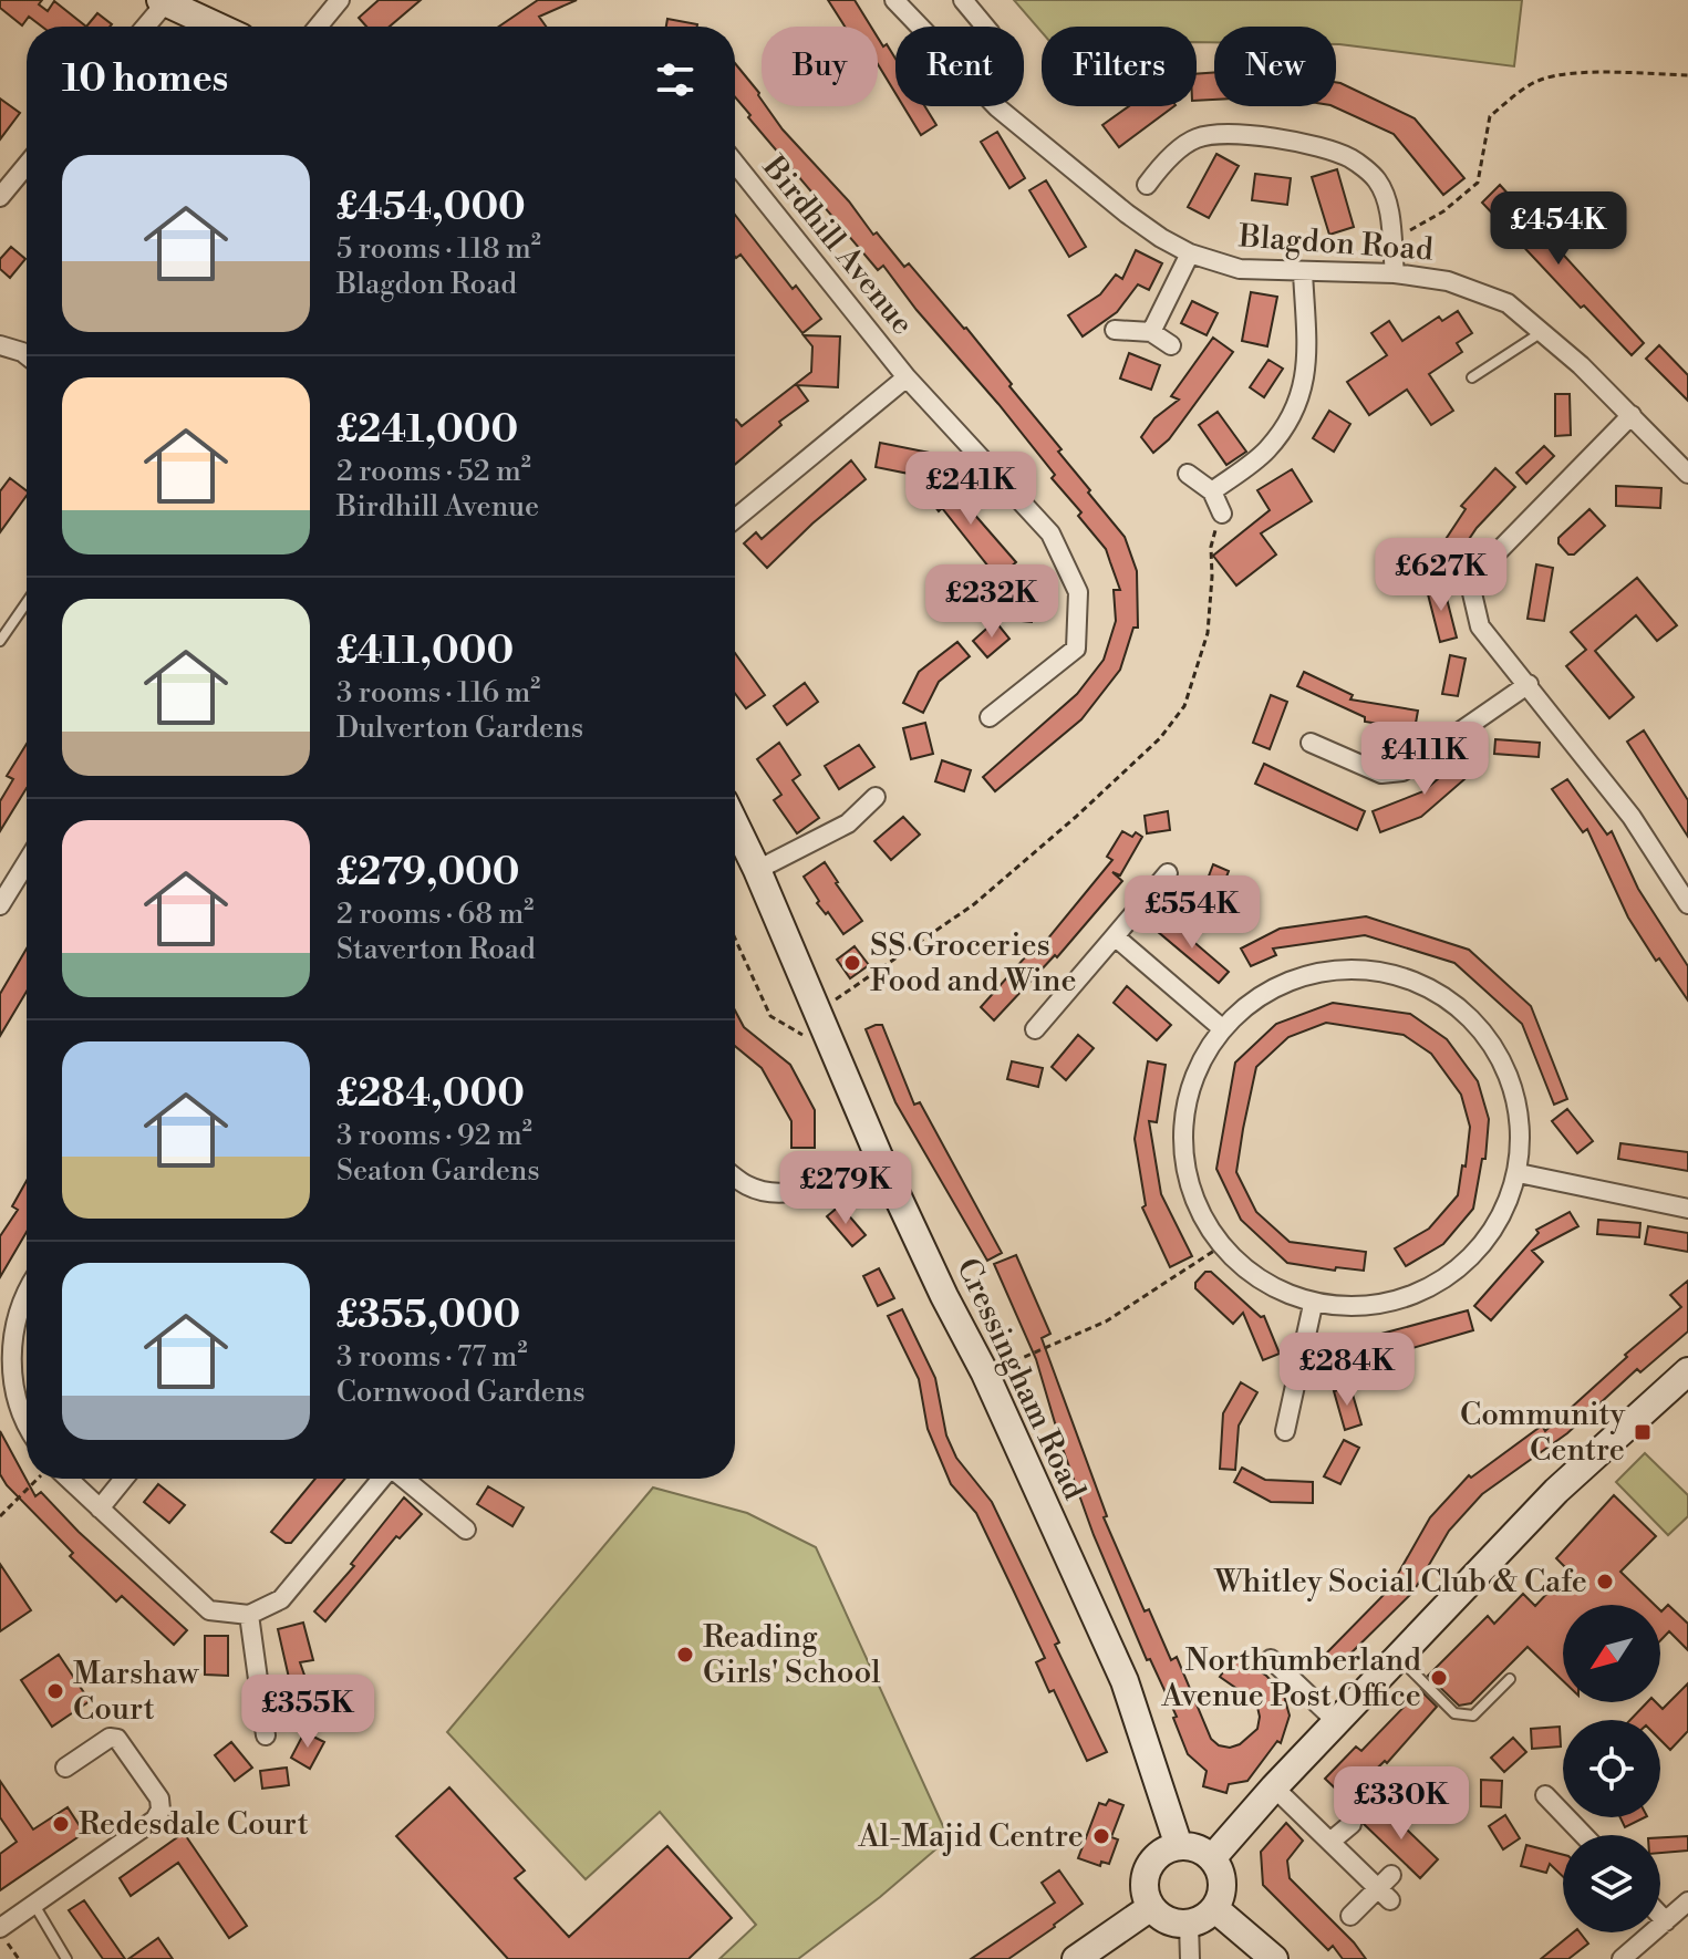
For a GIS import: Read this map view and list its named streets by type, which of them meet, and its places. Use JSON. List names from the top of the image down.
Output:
{
  "streets": {
    "street": ["Blagdon Road", "Birdhill Avenue", "Cressingham Road"]
  },
  "places": {
    "other": [
      "SS Groceries Food and Wine",
      "Whitley Social Club & Cafe",
      "Reading Girls' School",
      "Northumberland Avenue Post Office",
      "Marshaw Court",
      "Redesdale Court",
      "Al-Majid Centre"
    ],
    "transit": ["Community Centre"]
  },
  "north": "bottom left",
  "page": {
    "chip": [
      "Buy",
      "Rent",
      "Filters",
      "New"
    ],
    "heading": "10 homes",
    "list": [
      {
        "name": "£454,000",
        "note": "5 rooms · 118 m² · Blagdon Road"
      },
      {
        "name": "£241,000",
        "note": "2 rooms · 52 m² · Birdhill Avenue"
      },
      {
        "name": "£411,000",
        "note": "3 rooms · 116 m² · Dulverton Gardens"
      },
      {
        "name": "£279,000",
        "note": "2 rooms · 68 m² · Staverton Road"
      },
      {
        "name": "£284,000",
        "note": "3 rooms · 92 m² · Seaton Gardens"
      },
      {
        "name": "£355,000",
        "note": "3 rooms · 77 m² · Cornwood Gardens"
      }
    ],
    "price": [
      "£454K",
      "£241K",
      "£627K",
      "£232K",
      "£411K",
      "£554K",
      "£279K",
      "£284K",
      "£355K",
      "£330K"
    ]
  }
}
